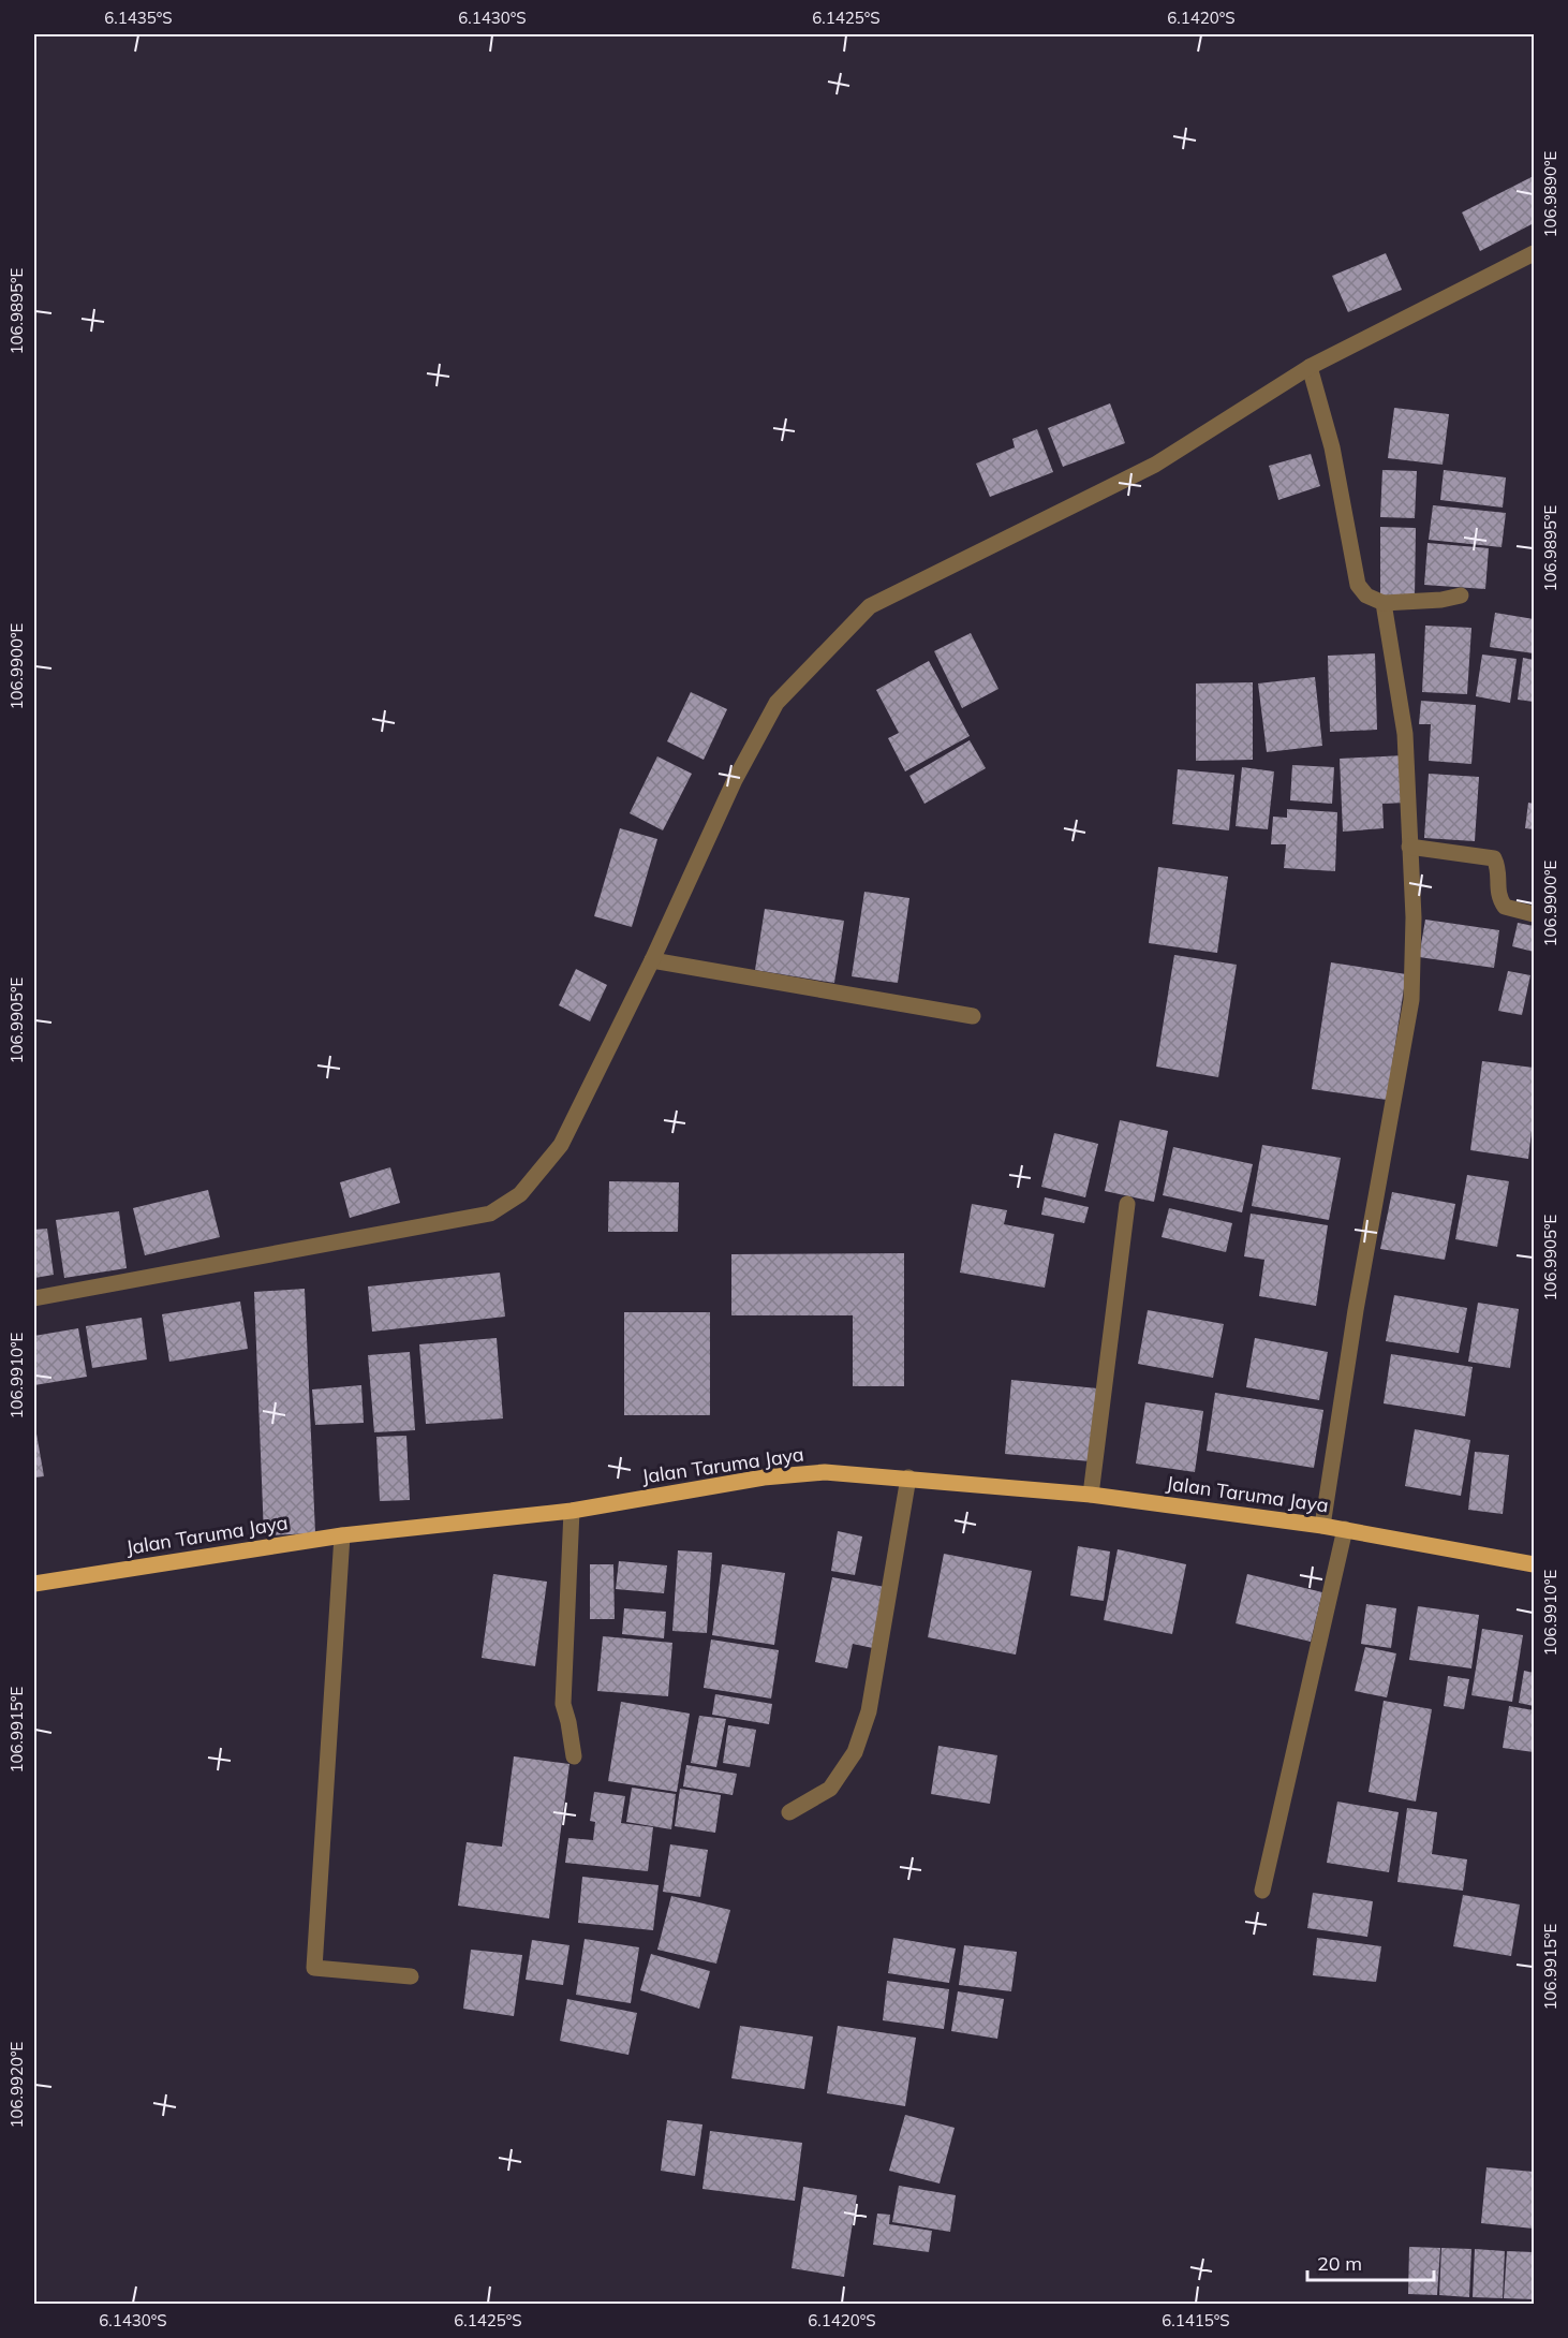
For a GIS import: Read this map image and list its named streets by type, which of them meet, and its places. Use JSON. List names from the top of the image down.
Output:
{
  "streets": {
    "main road": ["Jalan Taruma Jaya"]
  },
  "scale_bar": "20 m",
  "coordinates": [
    "6.1435°S",
    "6.1430°S",
    "6.1425°S",
    "6.1420°S",
    "106.9890°E",
    "106.9895°E",
    "106.9900°E",
    "106.9905°E",
    "106.9910°E",
    "106.9915°E",
    "106.9920°E",
    "6.1415°S"
  ]
}
